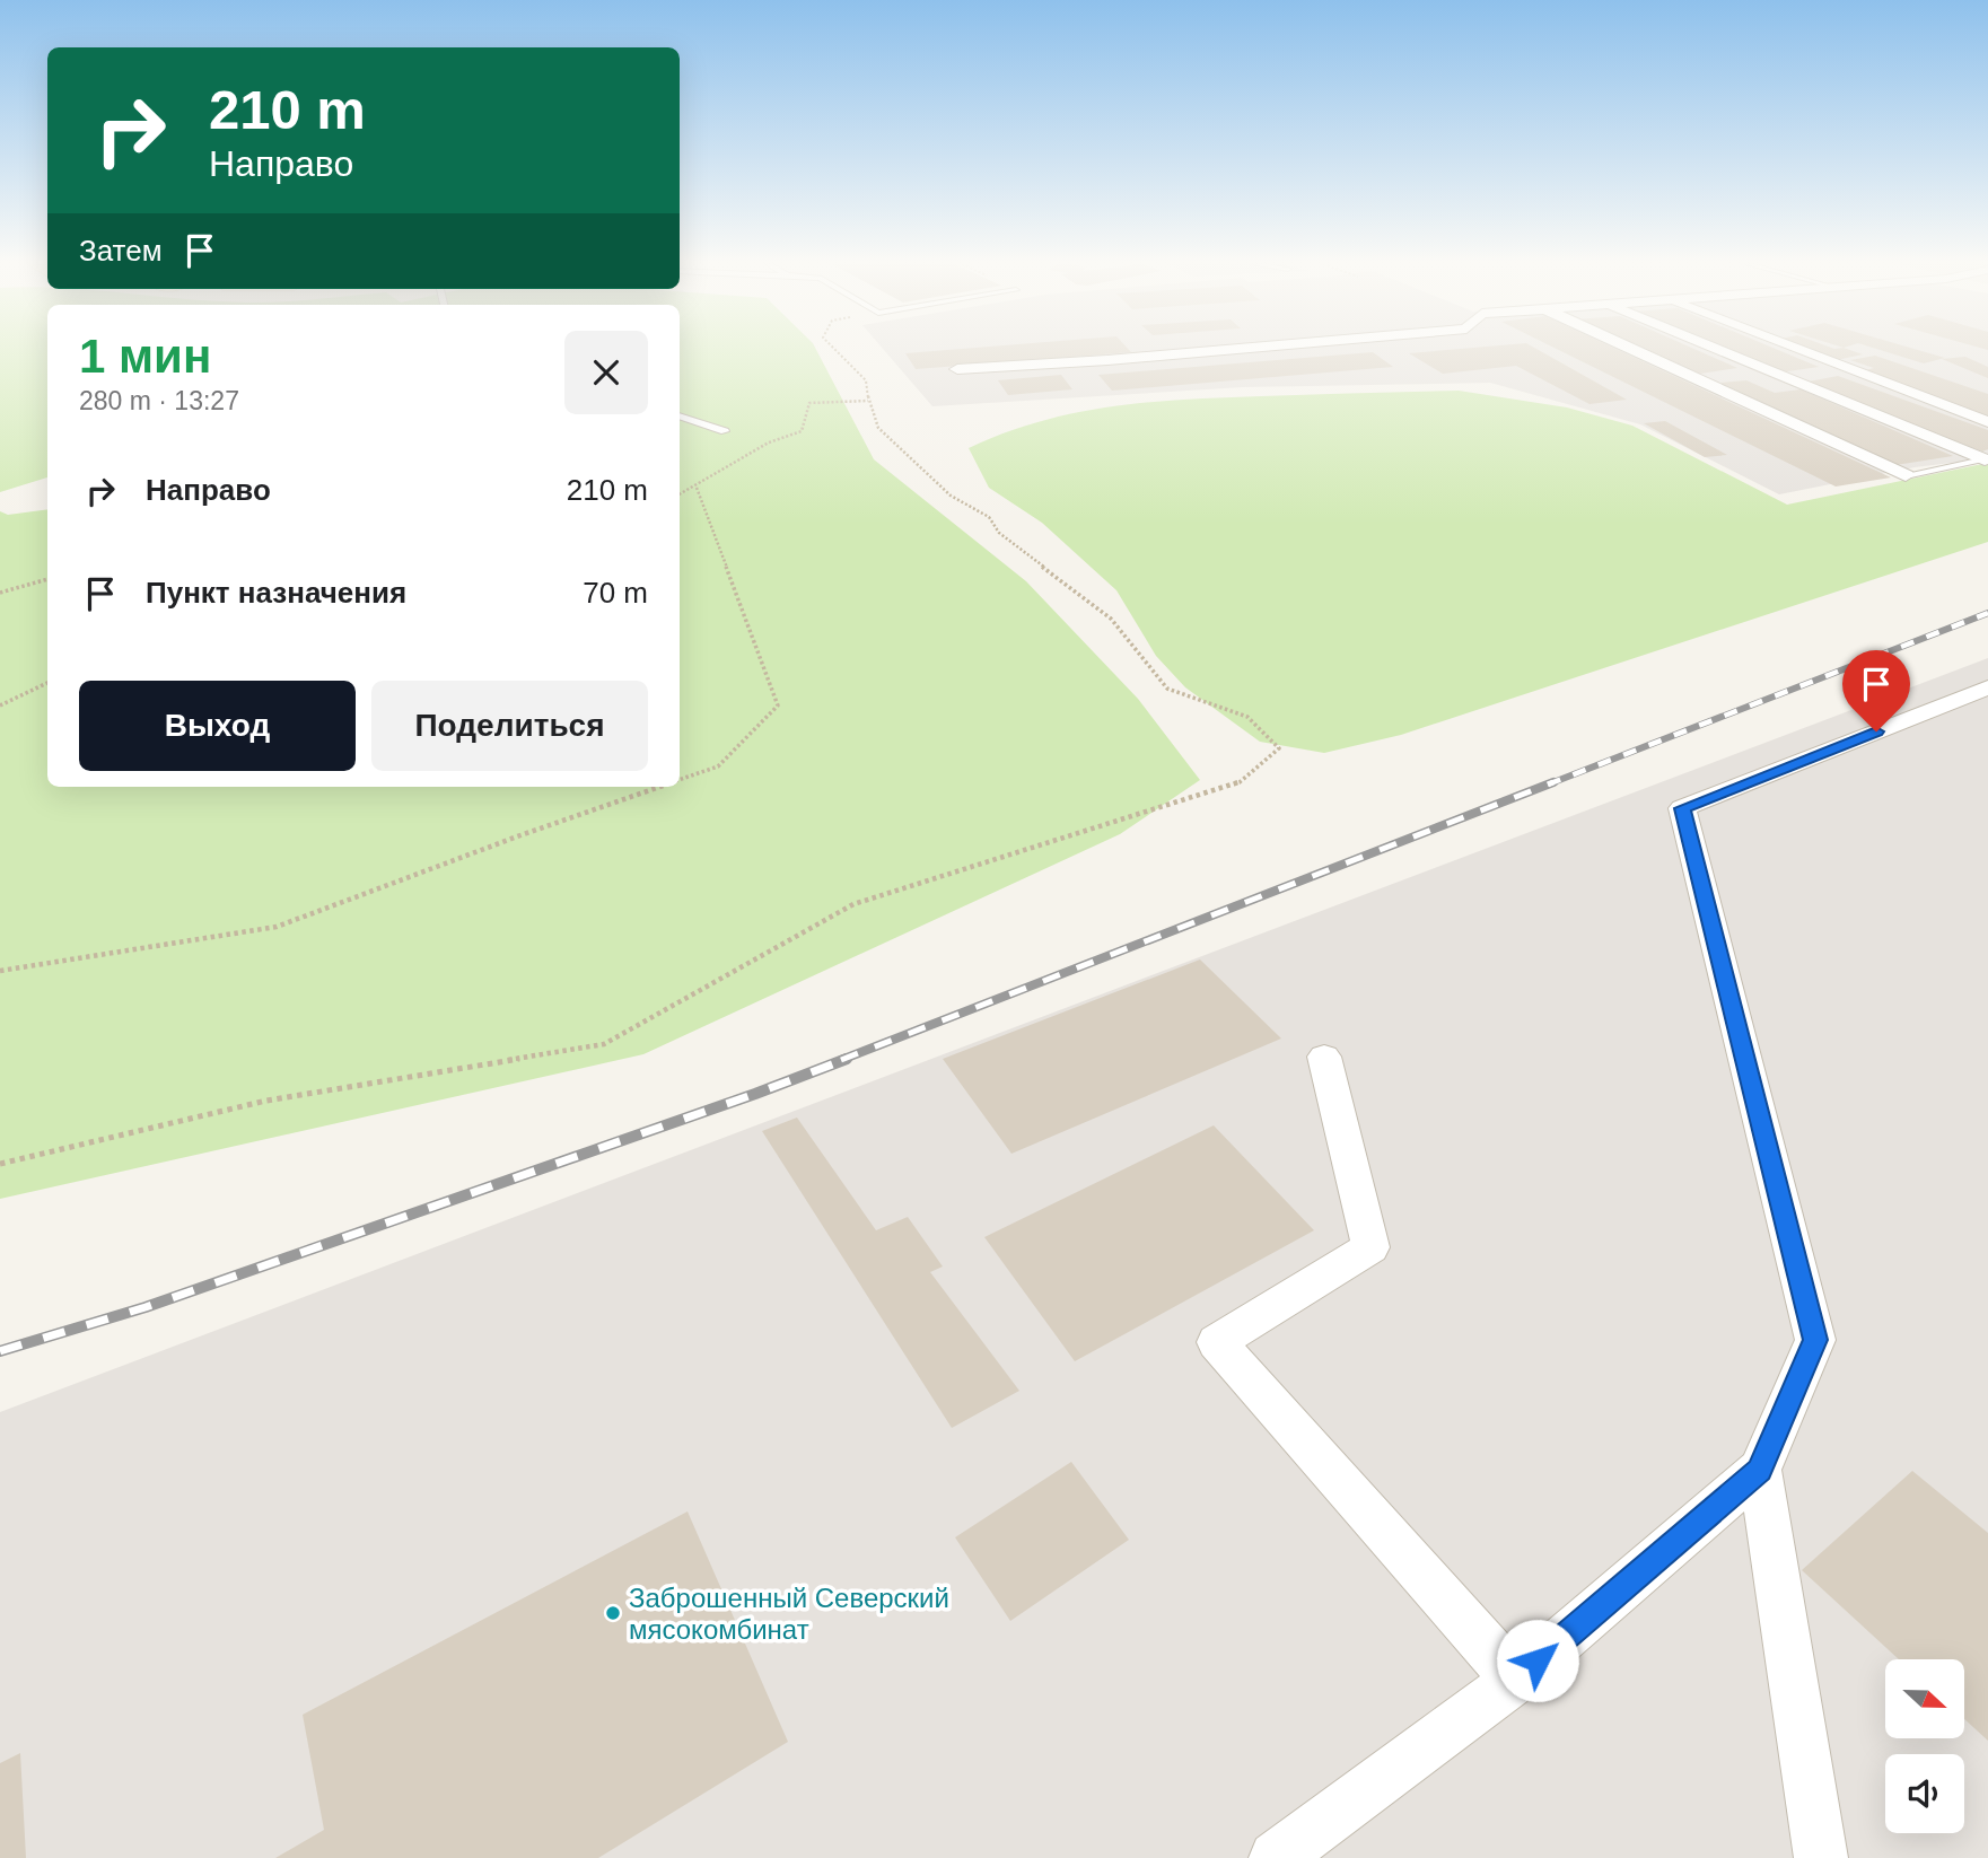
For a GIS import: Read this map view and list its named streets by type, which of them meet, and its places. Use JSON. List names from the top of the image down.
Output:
{
  "places": ["Заброшенный Северский мясокомбинат"],
  "north": "right",
  "page": {
    "turn": ["210 m", "Направо"],
    "then": "Затем",
    "heading": ["1 мин", "280 m · 13:27"],
    "list": [
      {
        "name": "Направо",
        "value": "210 m"
      },
      {
        "name": "Пункт назначения",
        "value": "70 m"
      }
    ],
    "buttons": ["Выход", "Поделиться"]
  }
}
